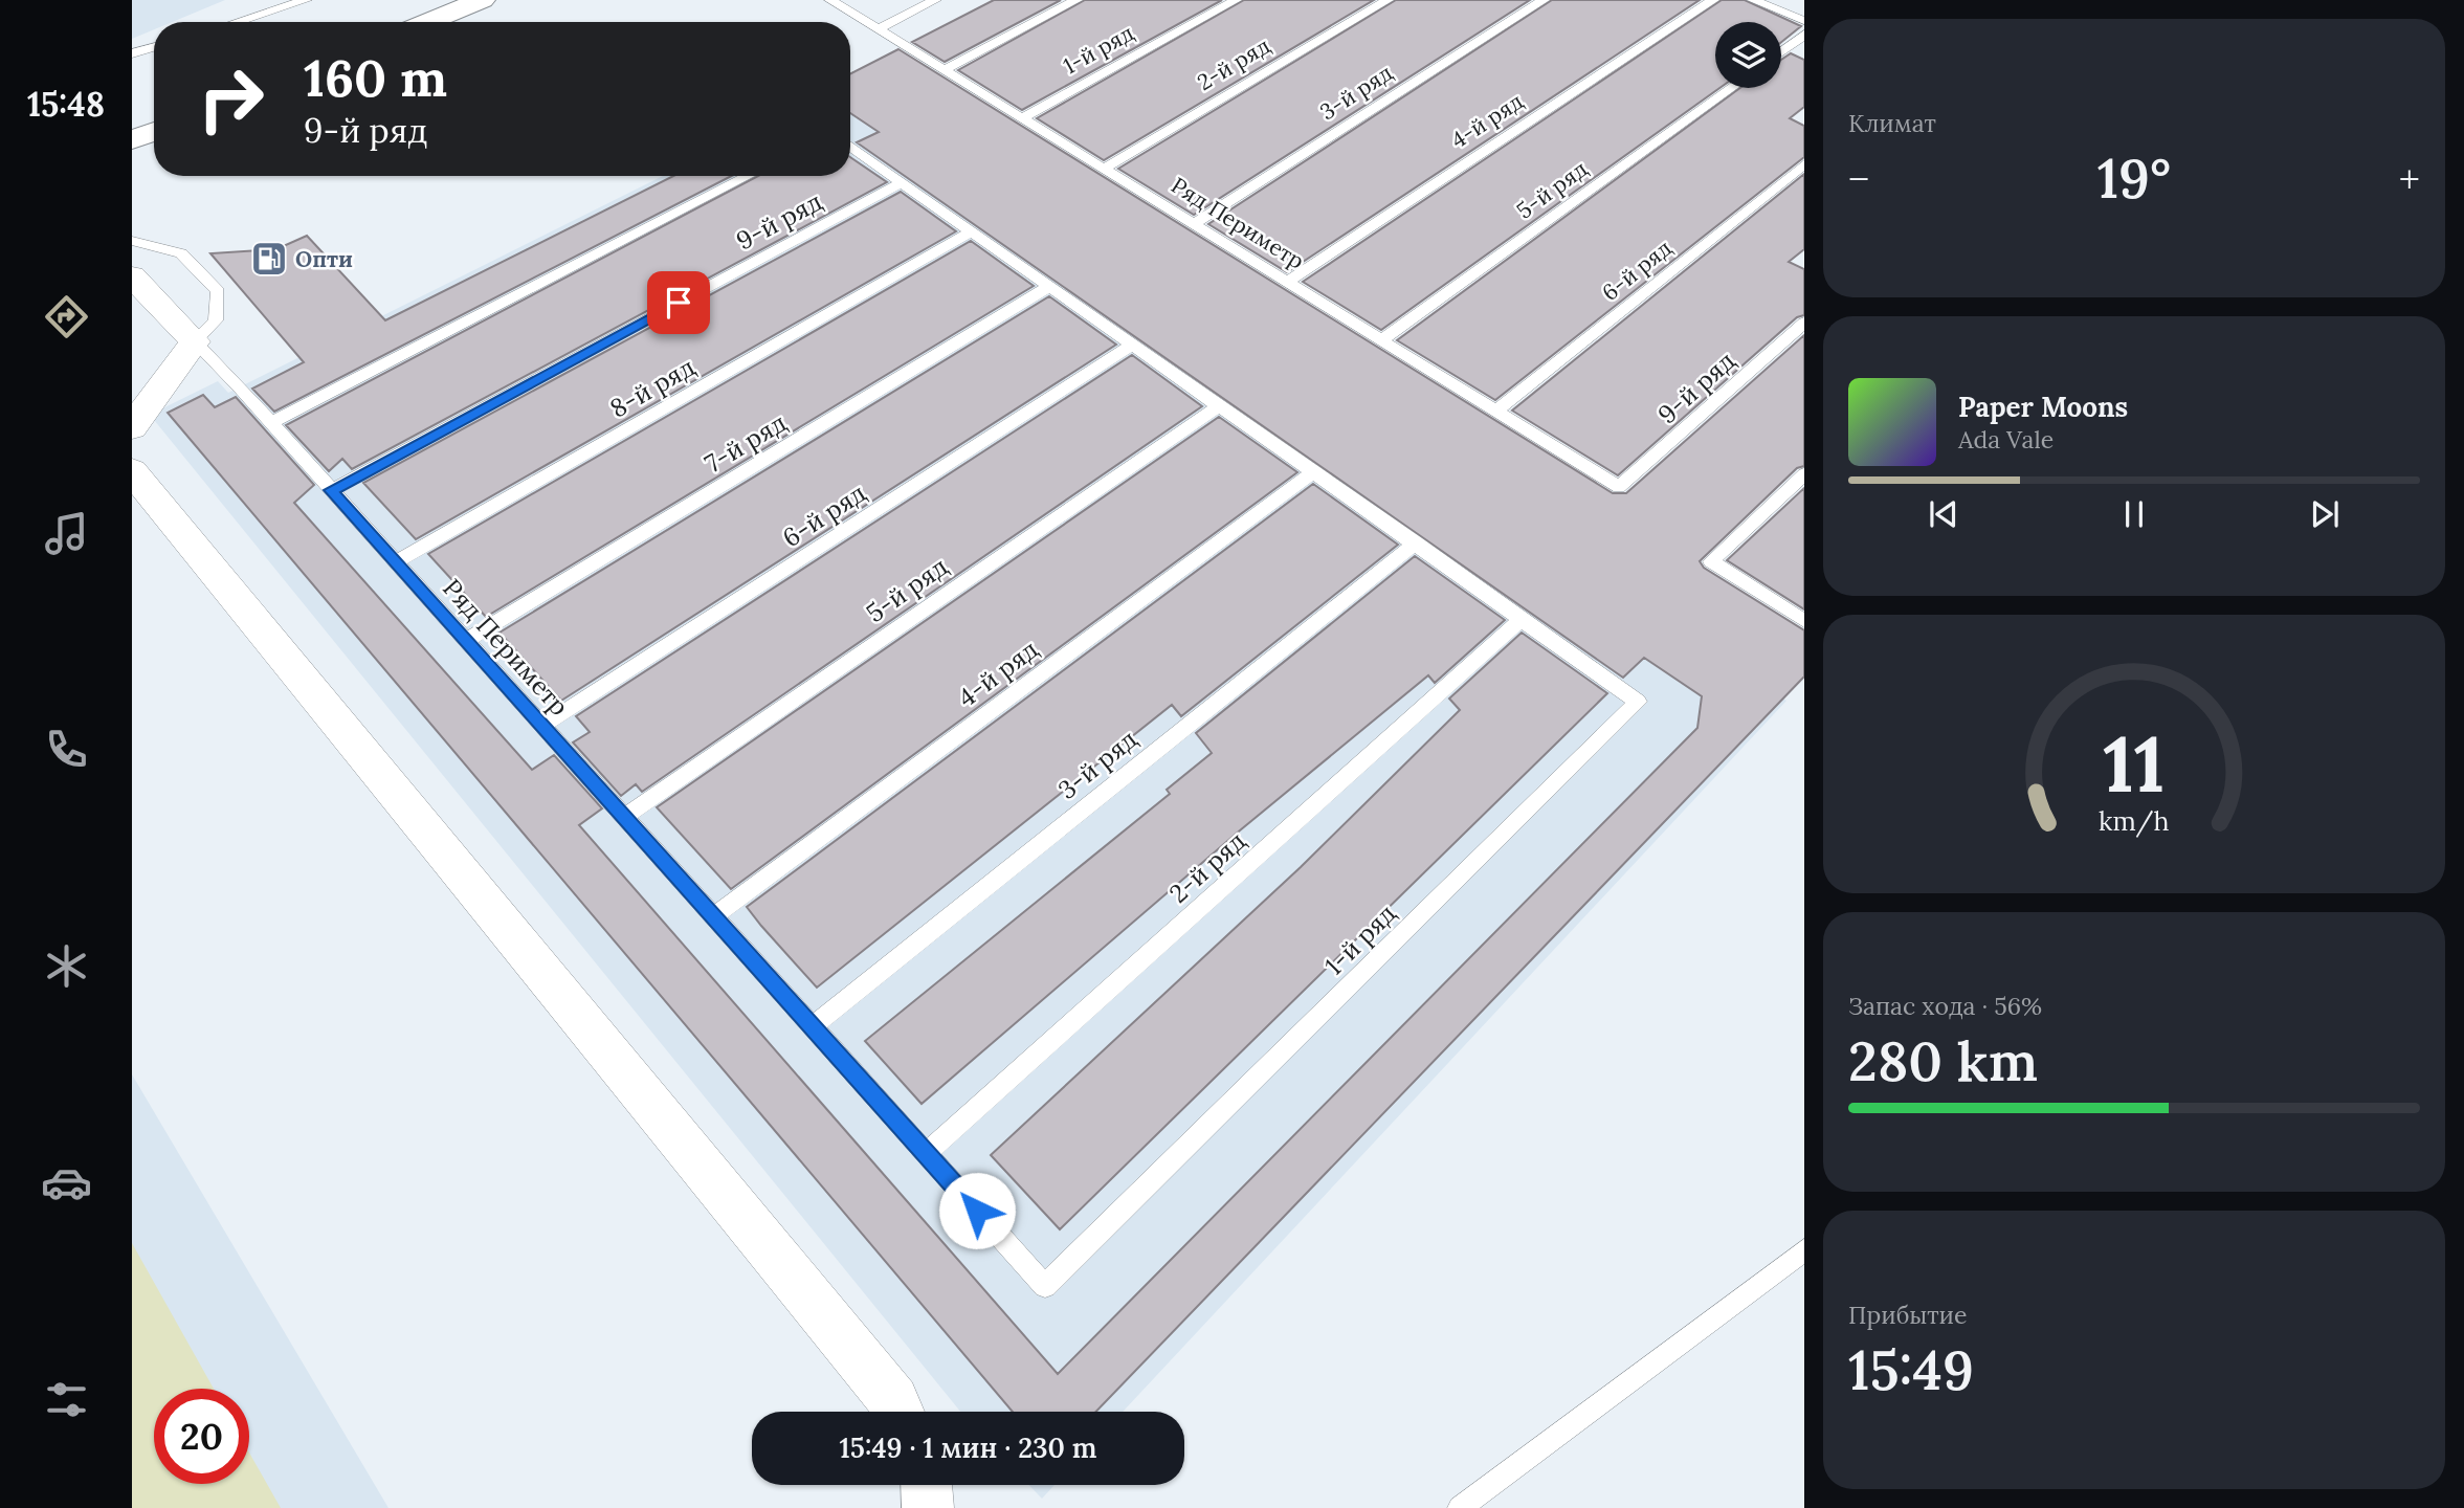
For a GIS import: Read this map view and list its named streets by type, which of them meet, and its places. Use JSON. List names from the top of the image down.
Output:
{
  "streets": {
    "lane": [
      "1-й ряд",
      "2-й ряд",
      "3-й ряд",
      "4-й ряд",
      "5-й ряд",
      "9-й ряд",
      "Ряд Периметр",
      "6-й ряд",
      "8-й ряд",
      "7-й ряд"
    ]
  },
  "crossings": [
    ["1-й ряд", "2-й ряд"],
    ["1-й ряд", "Ряд Периметр"],
    ["2-й ряд", "Ряд Периметр"],
    ["3-й ряд", "Ряд Периметр"],
    ["4-й ряд", "Ряд Периметр"],
    ["5-й ряд", "Ряд Периметр"],
    ["9-й ряд", "Ряд Периметр"],
    ["Ряд Периметр", "6-й ряд"],
    ["Ряд Периметр", "8-й ряд"],
    ["Ряд Периметр", "7-й ряд"]
  ],
  "places": {
    "fuel station": ["Опти"]
  },
  "page": {
    "tabs": "15:48",
    "tile": [
      "Климат",
      ["Запас хода · 56%", "280 km"],
      ["Прибытие", "15:49"]
    ],
    "turn": ["160 m", "9-й ряд"],
    "heat": ["−", "19°", "+"],
    "song": ["Paper Moons", "Ada Vale"],
    "limit": "20",
    "trip": "15:49 · 1 мин · 230 m",
    "gauge": ["11", "km/h"]
  }
}
